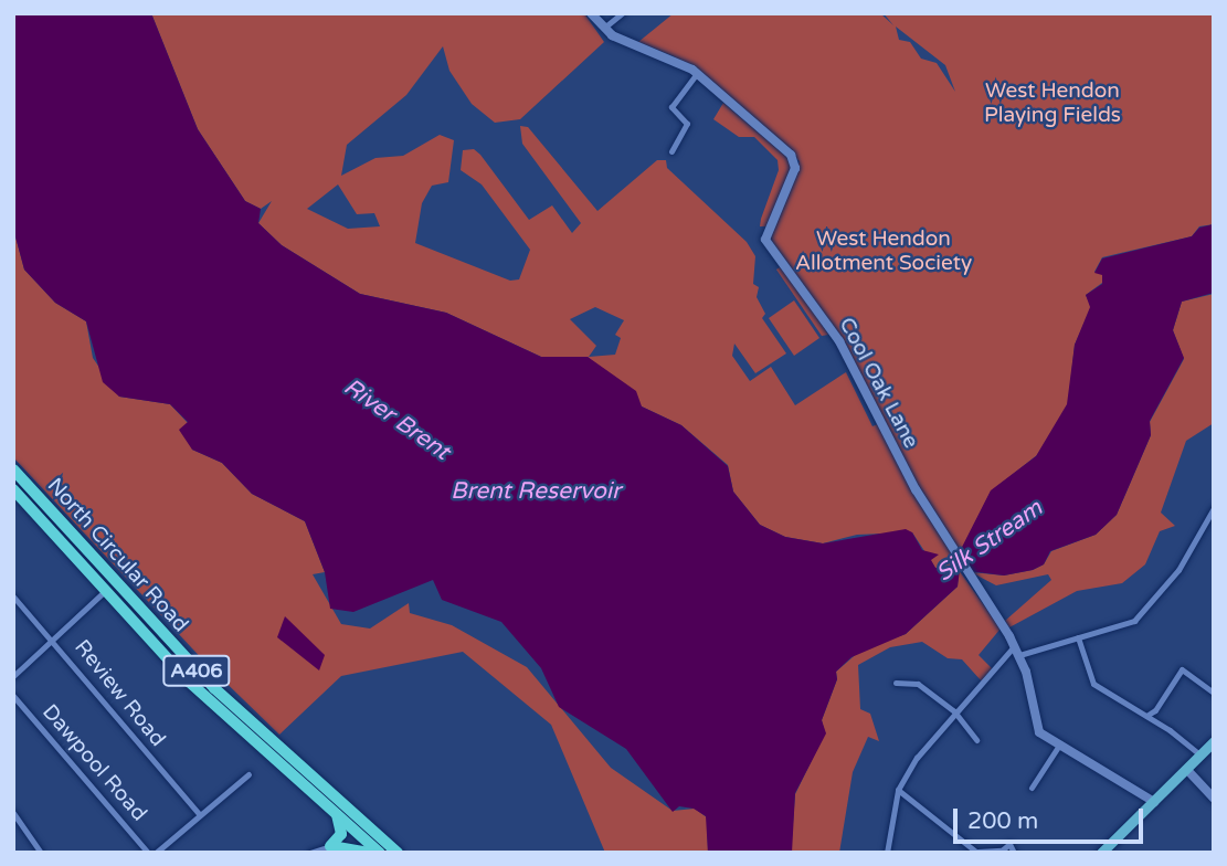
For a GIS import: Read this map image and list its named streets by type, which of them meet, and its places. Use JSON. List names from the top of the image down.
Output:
{
  "streets": {
    "highway": ["North Circular Road", "A406"],
    "street": ["Cool Oak Lane", "Review Road", "Dawpool Road"]
  },
  "water": ["River Brent", "Brent Reservoir", "Silk Stream"],
  "parks": ["West Hendon Playing Fields", "West Hendon Allotment Society"],
  "scale_bar": "200 m"
}
